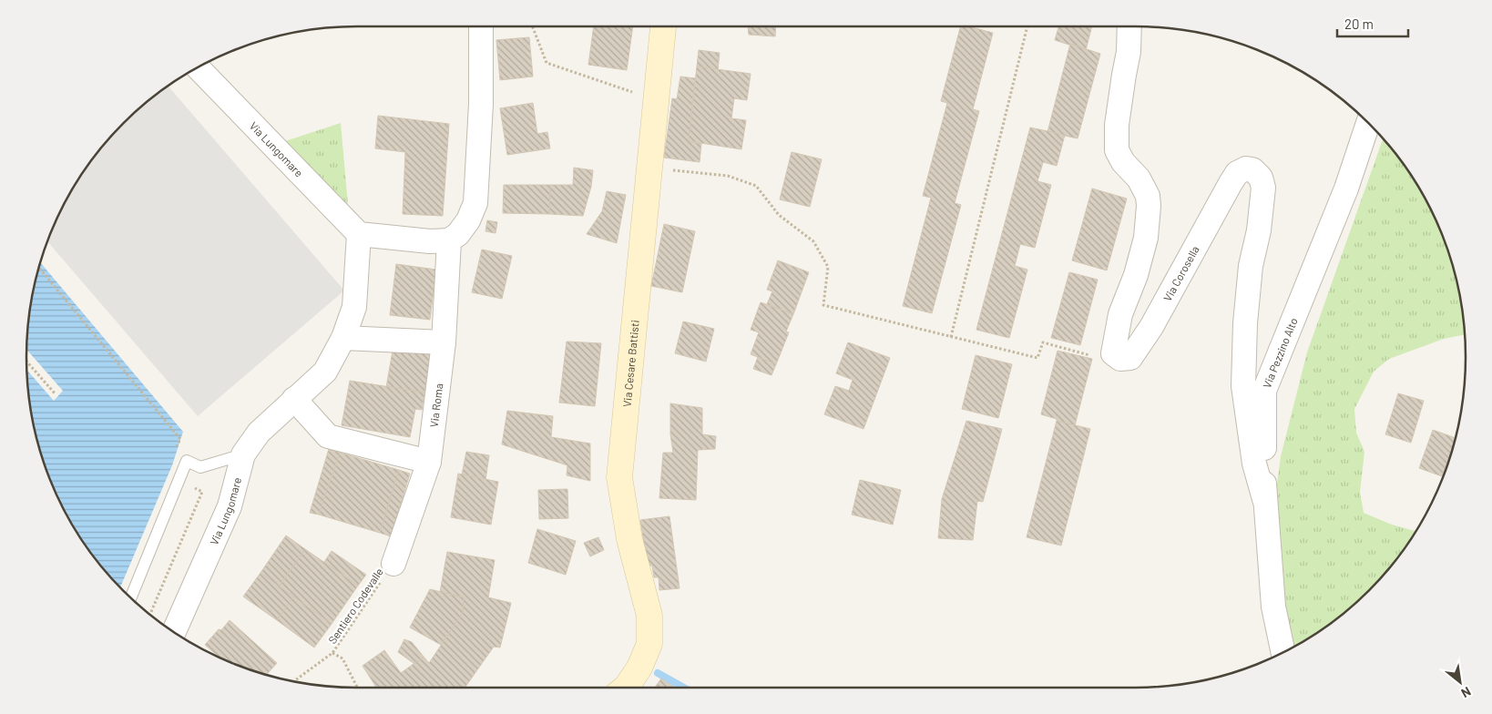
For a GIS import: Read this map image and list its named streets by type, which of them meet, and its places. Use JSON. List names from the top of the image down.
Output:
{
  "streets": {
    "main road": ["Via Cesare Battisti"],
    "street": [
      "Via Lungomare",
      "Via Corosella",
      "Via Pezzino Alto",
      "Via Roma"
    ],
    "path": ["Sentiero Codevalle"]
  },
  "crossings": [
    ["Via Corosella", "Via Pezzino Alto"],
    ["Via Roma", "Sentiero Codevalle"]
  ],
  "scale_bar": "20 m",
  "north": "bottom right"
}
